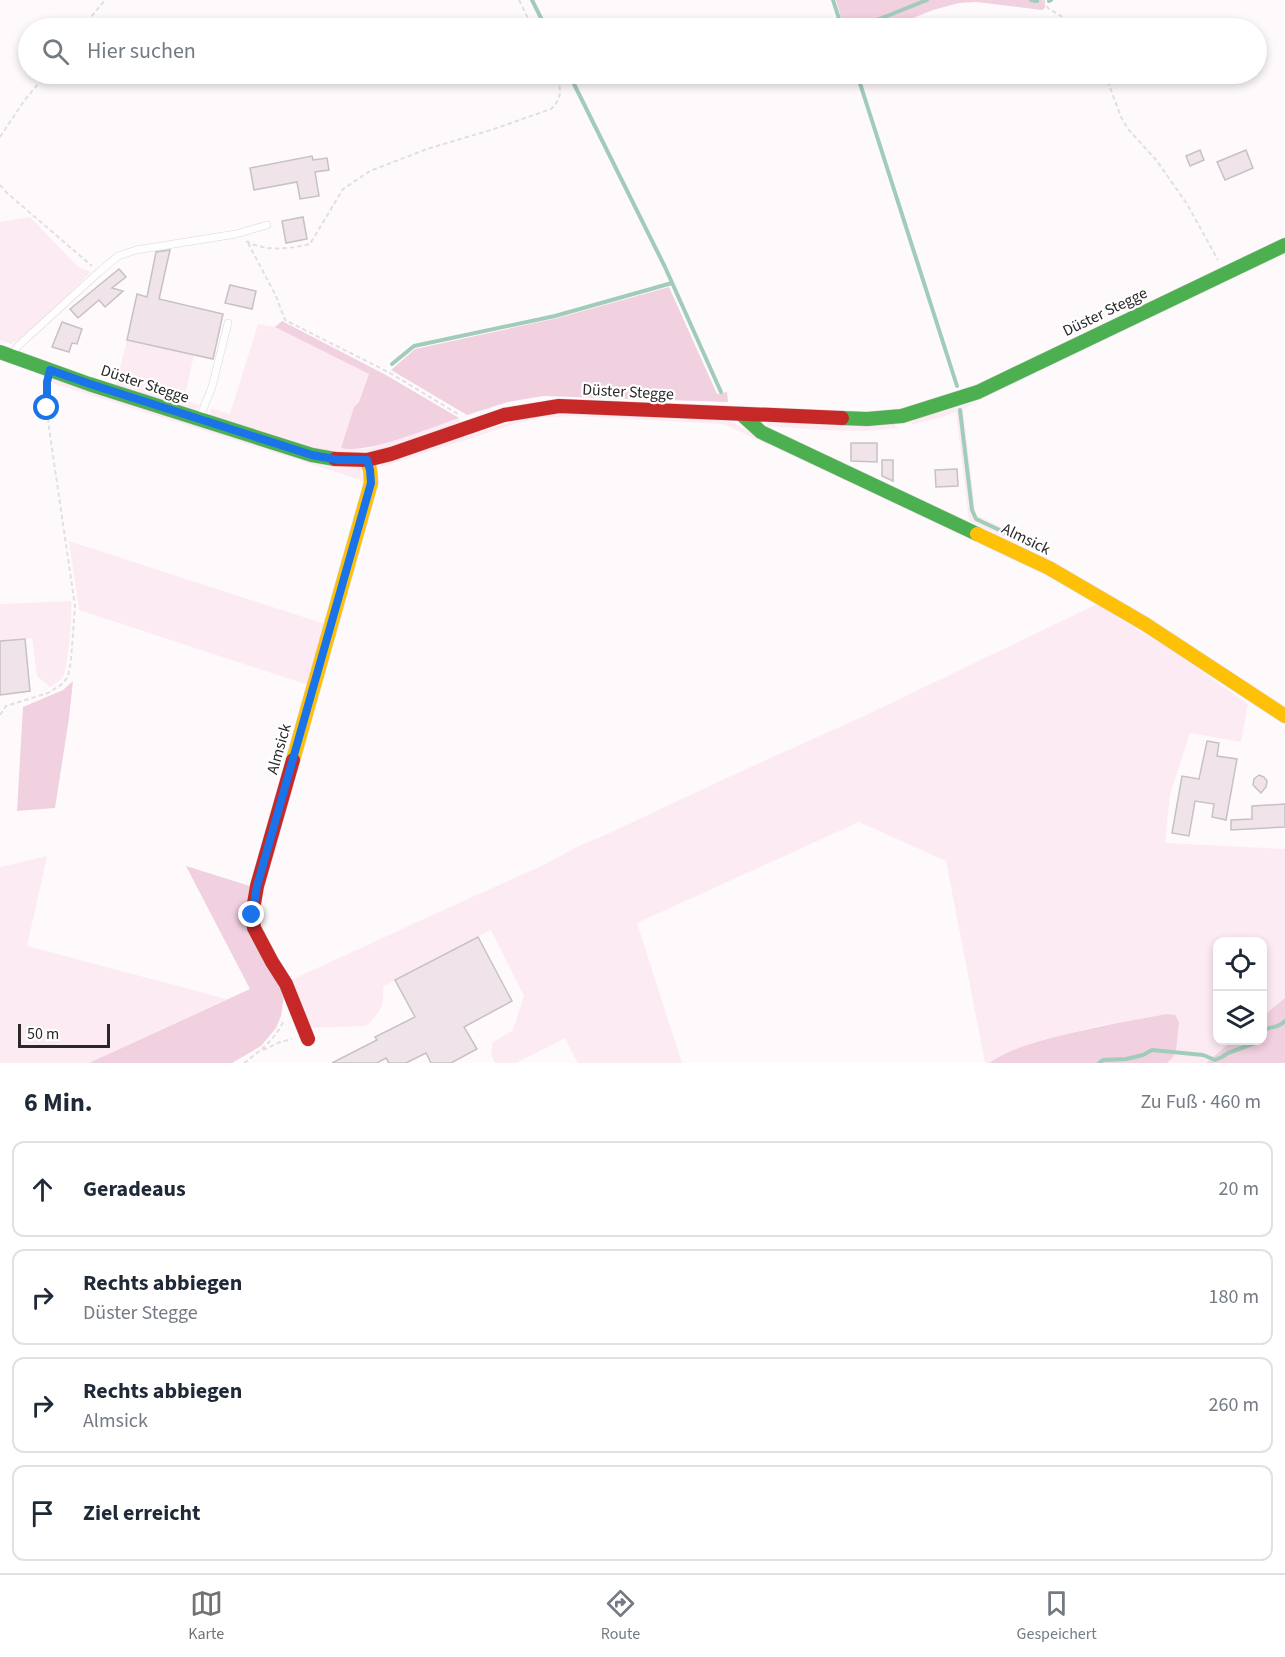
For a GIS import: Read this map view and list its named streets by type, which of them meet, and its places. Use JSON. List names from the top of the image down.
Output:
{
  "streets": {
    "street": ["Düster Stegge", "Almsick"]
  },
  "crossings": [
    ["Düster Stegge", "Almsick"]
  ],
  "scale_bar": "50 m",
  "page": {
    "search": "Hier suchen",
    "scale": "50 m",
    "heading": ["6 Min.", "Zu Fuß · 460 m"],
    "list": [
      ["Geradeaus", "20 m"],
      ["Rechts abbiegen", "Düster Stegge", "180 m"],
      ["Rechts abbiegen", "Almsick", "260 m"],
      "Ziel erreicht"
    ],
    "nav": ["Karte", "Route", "Gespeichert"]
  }
}
